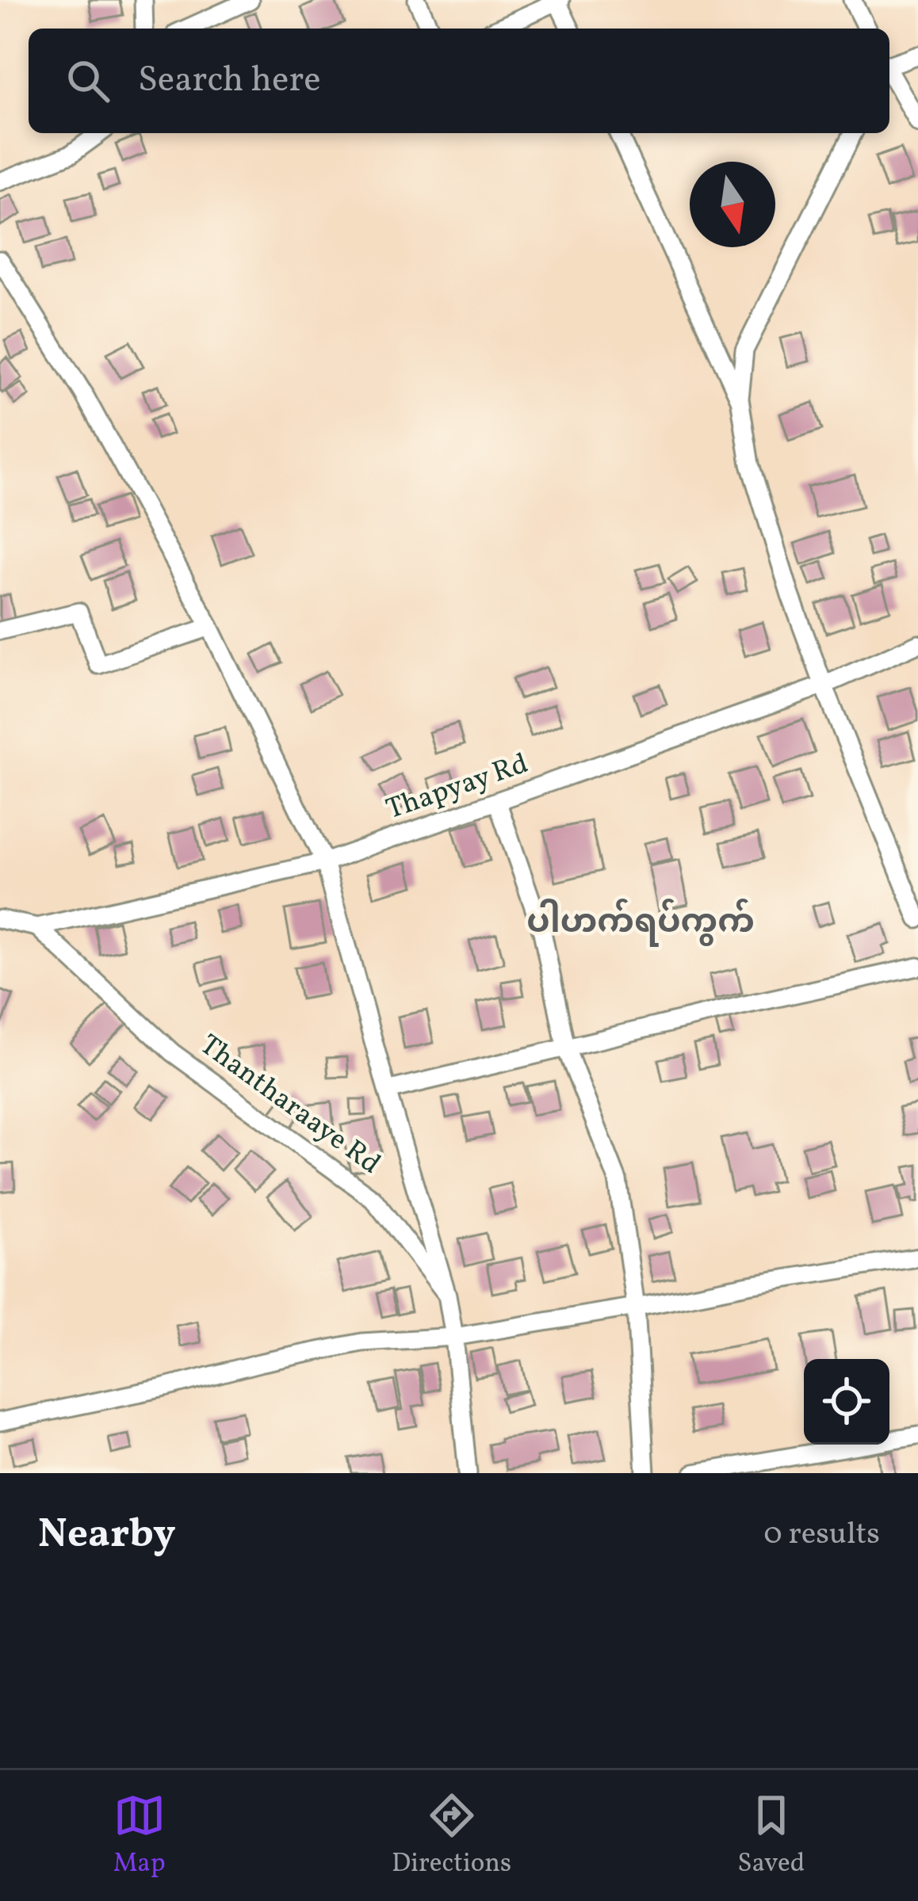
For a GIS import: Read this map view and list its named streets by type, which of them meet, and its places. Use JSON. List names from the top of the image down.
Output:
{
  "streets": {
    "street": ["Thapyay Rd", "Thantharaaye Rd"]
  },
  "crossings": [
    ["Thapyay Rd", "Thantharaaye Rd"]
  ],
  "districts": ["ပါဟက်ရပ်ကွက်"],
  "north": "bottom",
  "page": {
    "search": "Search here",
    "heading": ["Nearby", "0 results"],
    "nav": ["Map", "Directions", "Saved"]
  }
}
